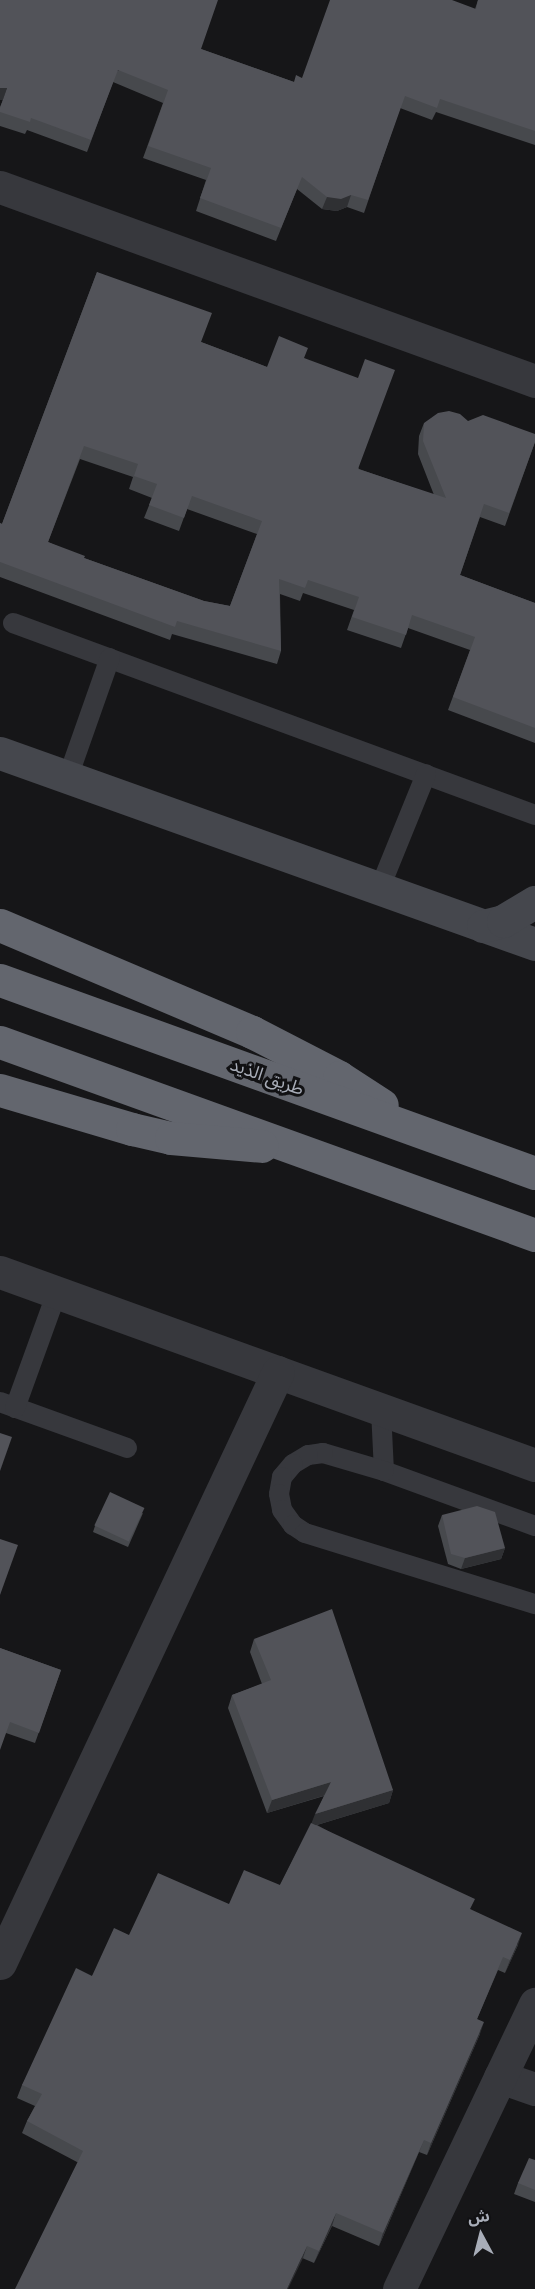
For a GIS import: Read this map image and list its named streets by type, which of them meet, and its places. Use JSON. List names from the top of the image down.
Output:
{
  "streets": {
    "highway": ["طريق الذيد"]
  },
  "north": "top"
}
